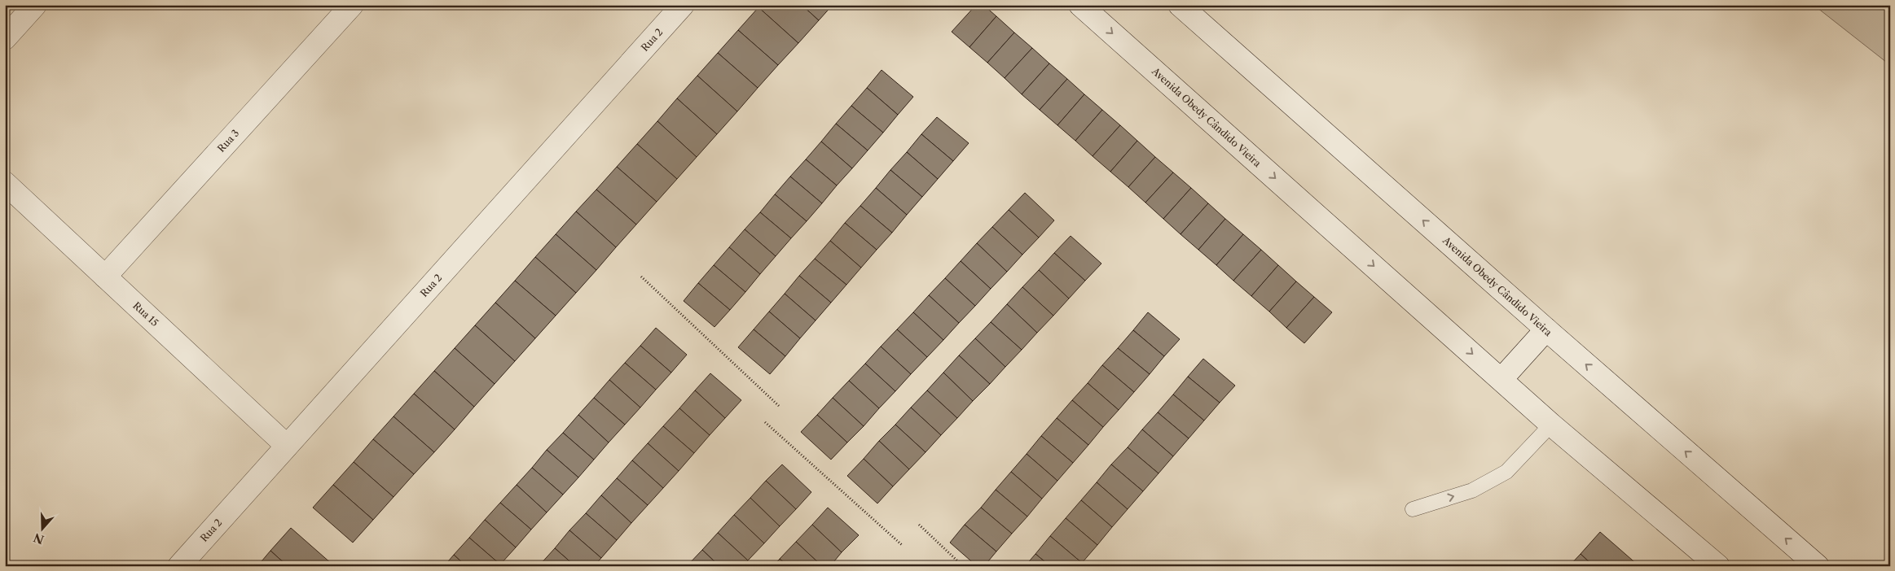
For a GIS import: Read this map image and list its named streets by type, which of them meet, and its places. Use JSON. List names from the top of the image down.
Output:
{
  "streets": {
    "main road": [
      "Rua 2",
      "Avenida Obedy Cândido Vieira",
      "Rua 3",
      "Rua 15"
    ]
  },
  "crossings": [
    ["Rua 2", "Rua 15"],
    ["Rua 3", "Rua 15"]
  ],
  "north": "bottom"
}
